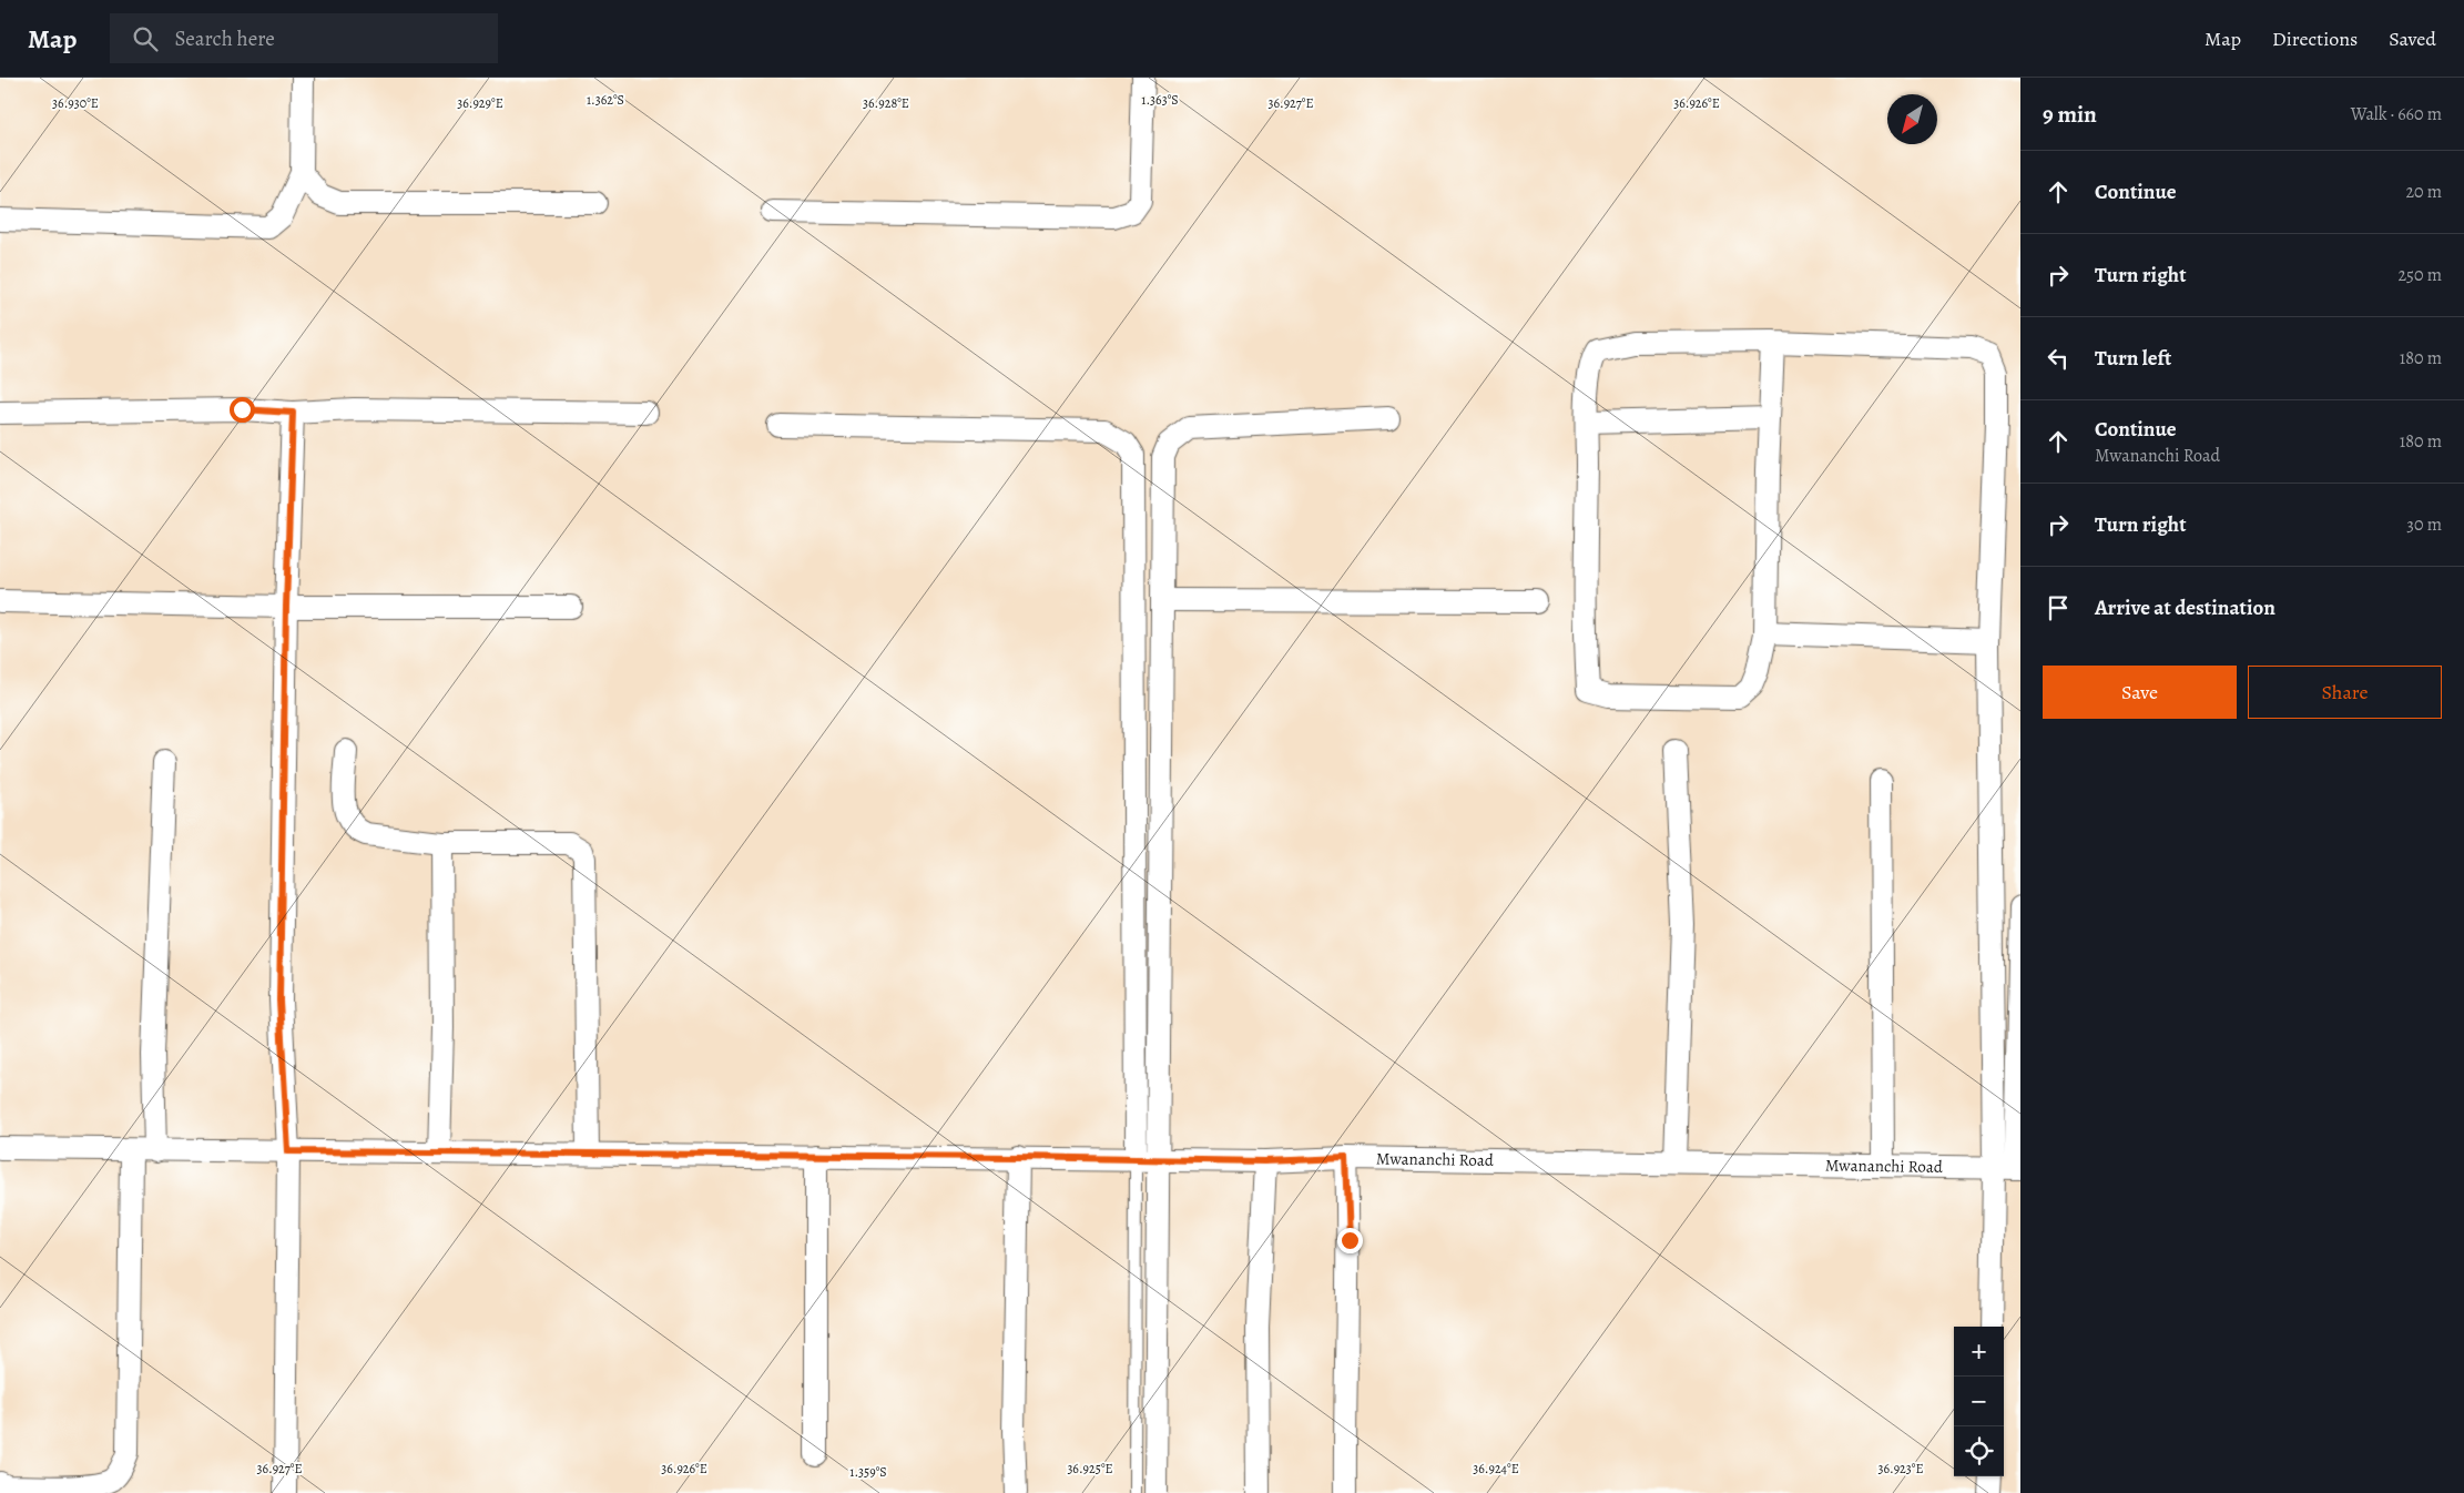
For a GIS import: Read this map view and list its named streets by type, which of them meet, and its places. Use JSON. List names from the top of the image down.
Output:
{
  "streets": {
    "street": ["Mwananchi Road"]
  },
  "north": "bottom left",
  "page": {
    "header": "Map",
    "search": "Search here",
    "nav": ["Map", "Directions", "Saved"],
    "heading": ["9 min", "Walk · 660 m"],
    "list": [
      ["Continue", "20 m"],
      ["Turn right", "250 m"],
      ["Turn left", "180 m"],
      ["Continue", "Mwananchi Road", "180 m"],
      ["Turn right", "30 m"],
      "Arrive at destination"
    ],
    "buttons": ["Save", "Share"],
    "map_buttons": ["+", "−"]
  },
  "coordinates": [
    "1.362°S",
    "1.363°S",
    "36.929°E",
    "36.927°E",
    "36.926°E",
    "36.930°E",
    "36.928°E",
    "36.925°E",
    "36.924°E",
    "36.923°E",
    "1.359°S"
  ]
}
